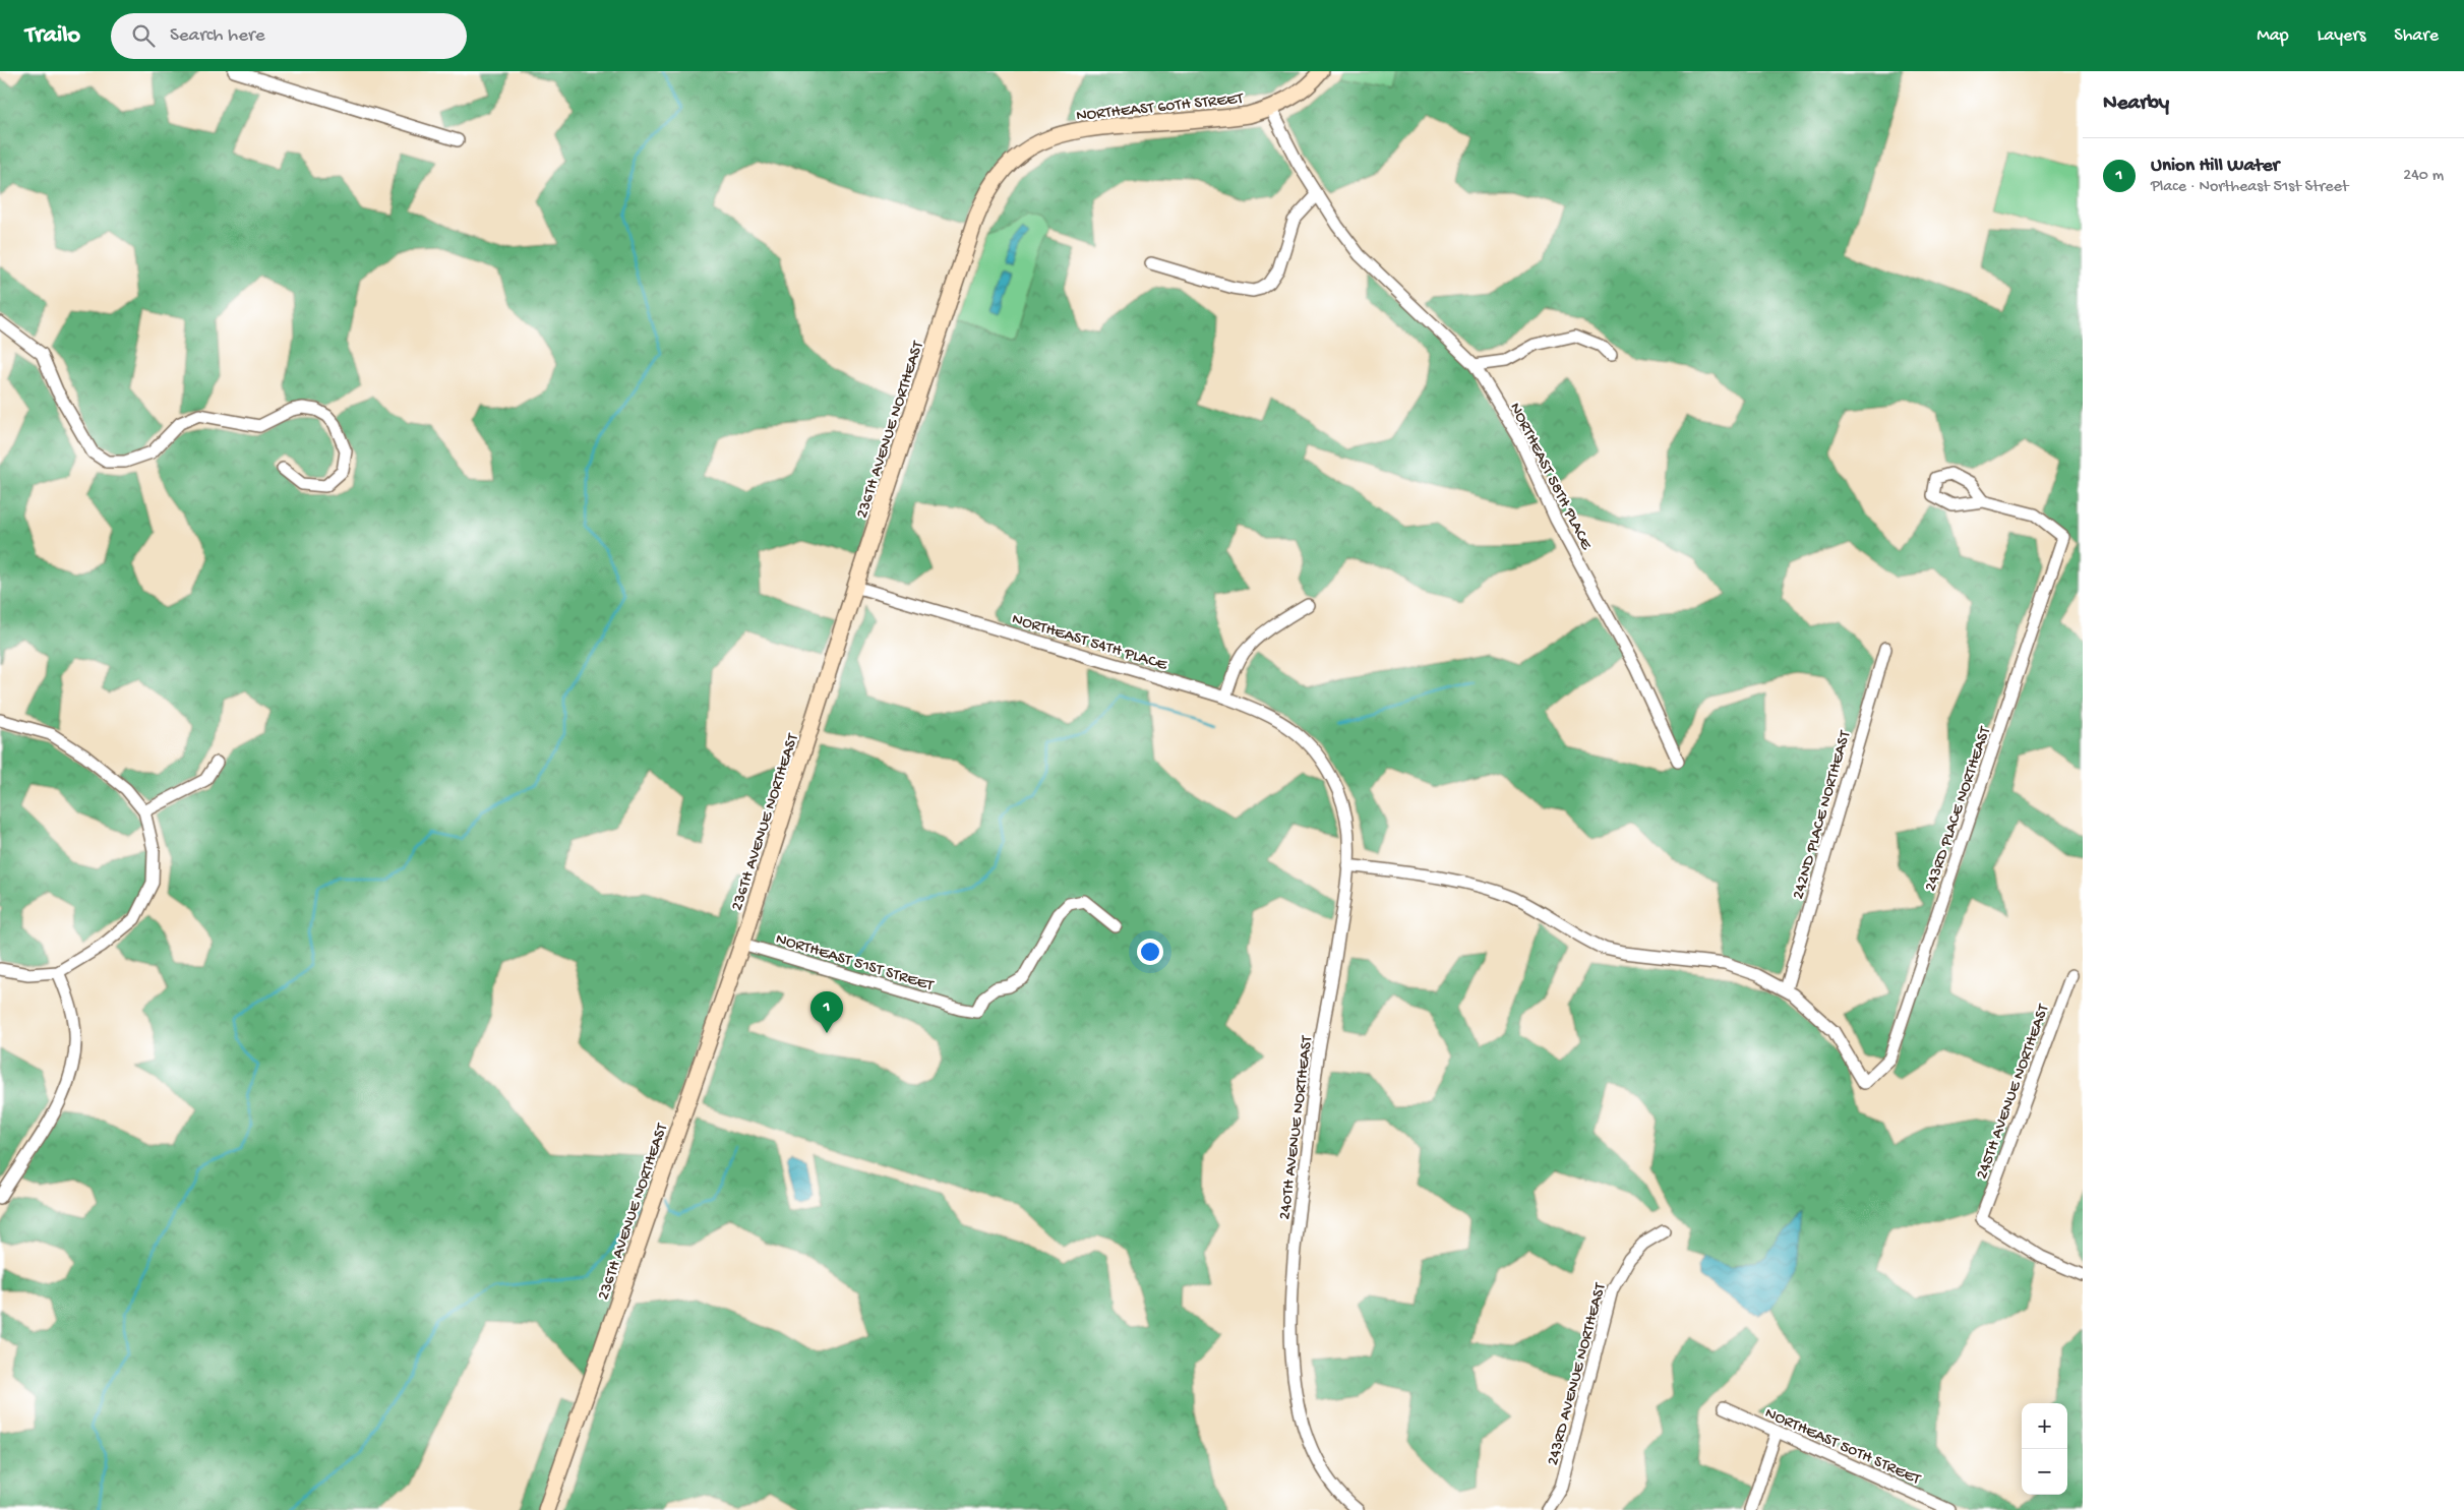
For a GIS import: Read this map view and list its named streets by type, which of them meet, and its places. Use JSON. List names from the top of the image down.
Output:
{
  "streets": {
    "street": [
      "NORTHEAST 60TH STREET",
      "236TH AVENUE NORTHEAST",
      "NORTHEAST 58TH PLACE",
      "NORTHEAST 54TH PLACE",
      "243RD PLACE NORTHEAST",
      "242ND PLACE NORTHEAST",
      "NORTHEAST 51ST STREET",
      "245TH AVENUE NORTHEAST",
      "240TH AVENUE NORTHEAST",
      "243RD AVENUE NORTHEAST",
      "NORTHEAST 50TH STREET"
    ]
  },
  "crossings": [
    ["NORTHEAST 60TH STREET", "236TH AVENUE NORTHEAST"],
    ["NORTHEAST 60TH STREET", "NORTHEAST 58TH PLACE"],
    ["236TH AVENUE NORTHEAST", "NORTHEAST 54TH PLACE"],
    ["236TH AVENUE NORTHEAST", "NORTHEAST 51ST STREET"],
    ["NORTHEAST 54TH PLACE", "240TH AVENUE NORTHEAST"],
    ["243RD PLACE NORTHEAST", "242ND PLACE NORTHEAST"]
  ],
  "page": {
    "header": "Trailo",
    "search": "Search here",
    "nav": ["Map", "Layers", "Share"],
    "heading": "Nearby",
    "list": [
      {
        "mark": "1",
        "name": "Union Hill Water",
        "note": "Place · Northeast 51st Street",
        "value": "240 m"
      }
    ],
    "pins": "1",
    "map_buttons": ["+", "−"]
  }
}
